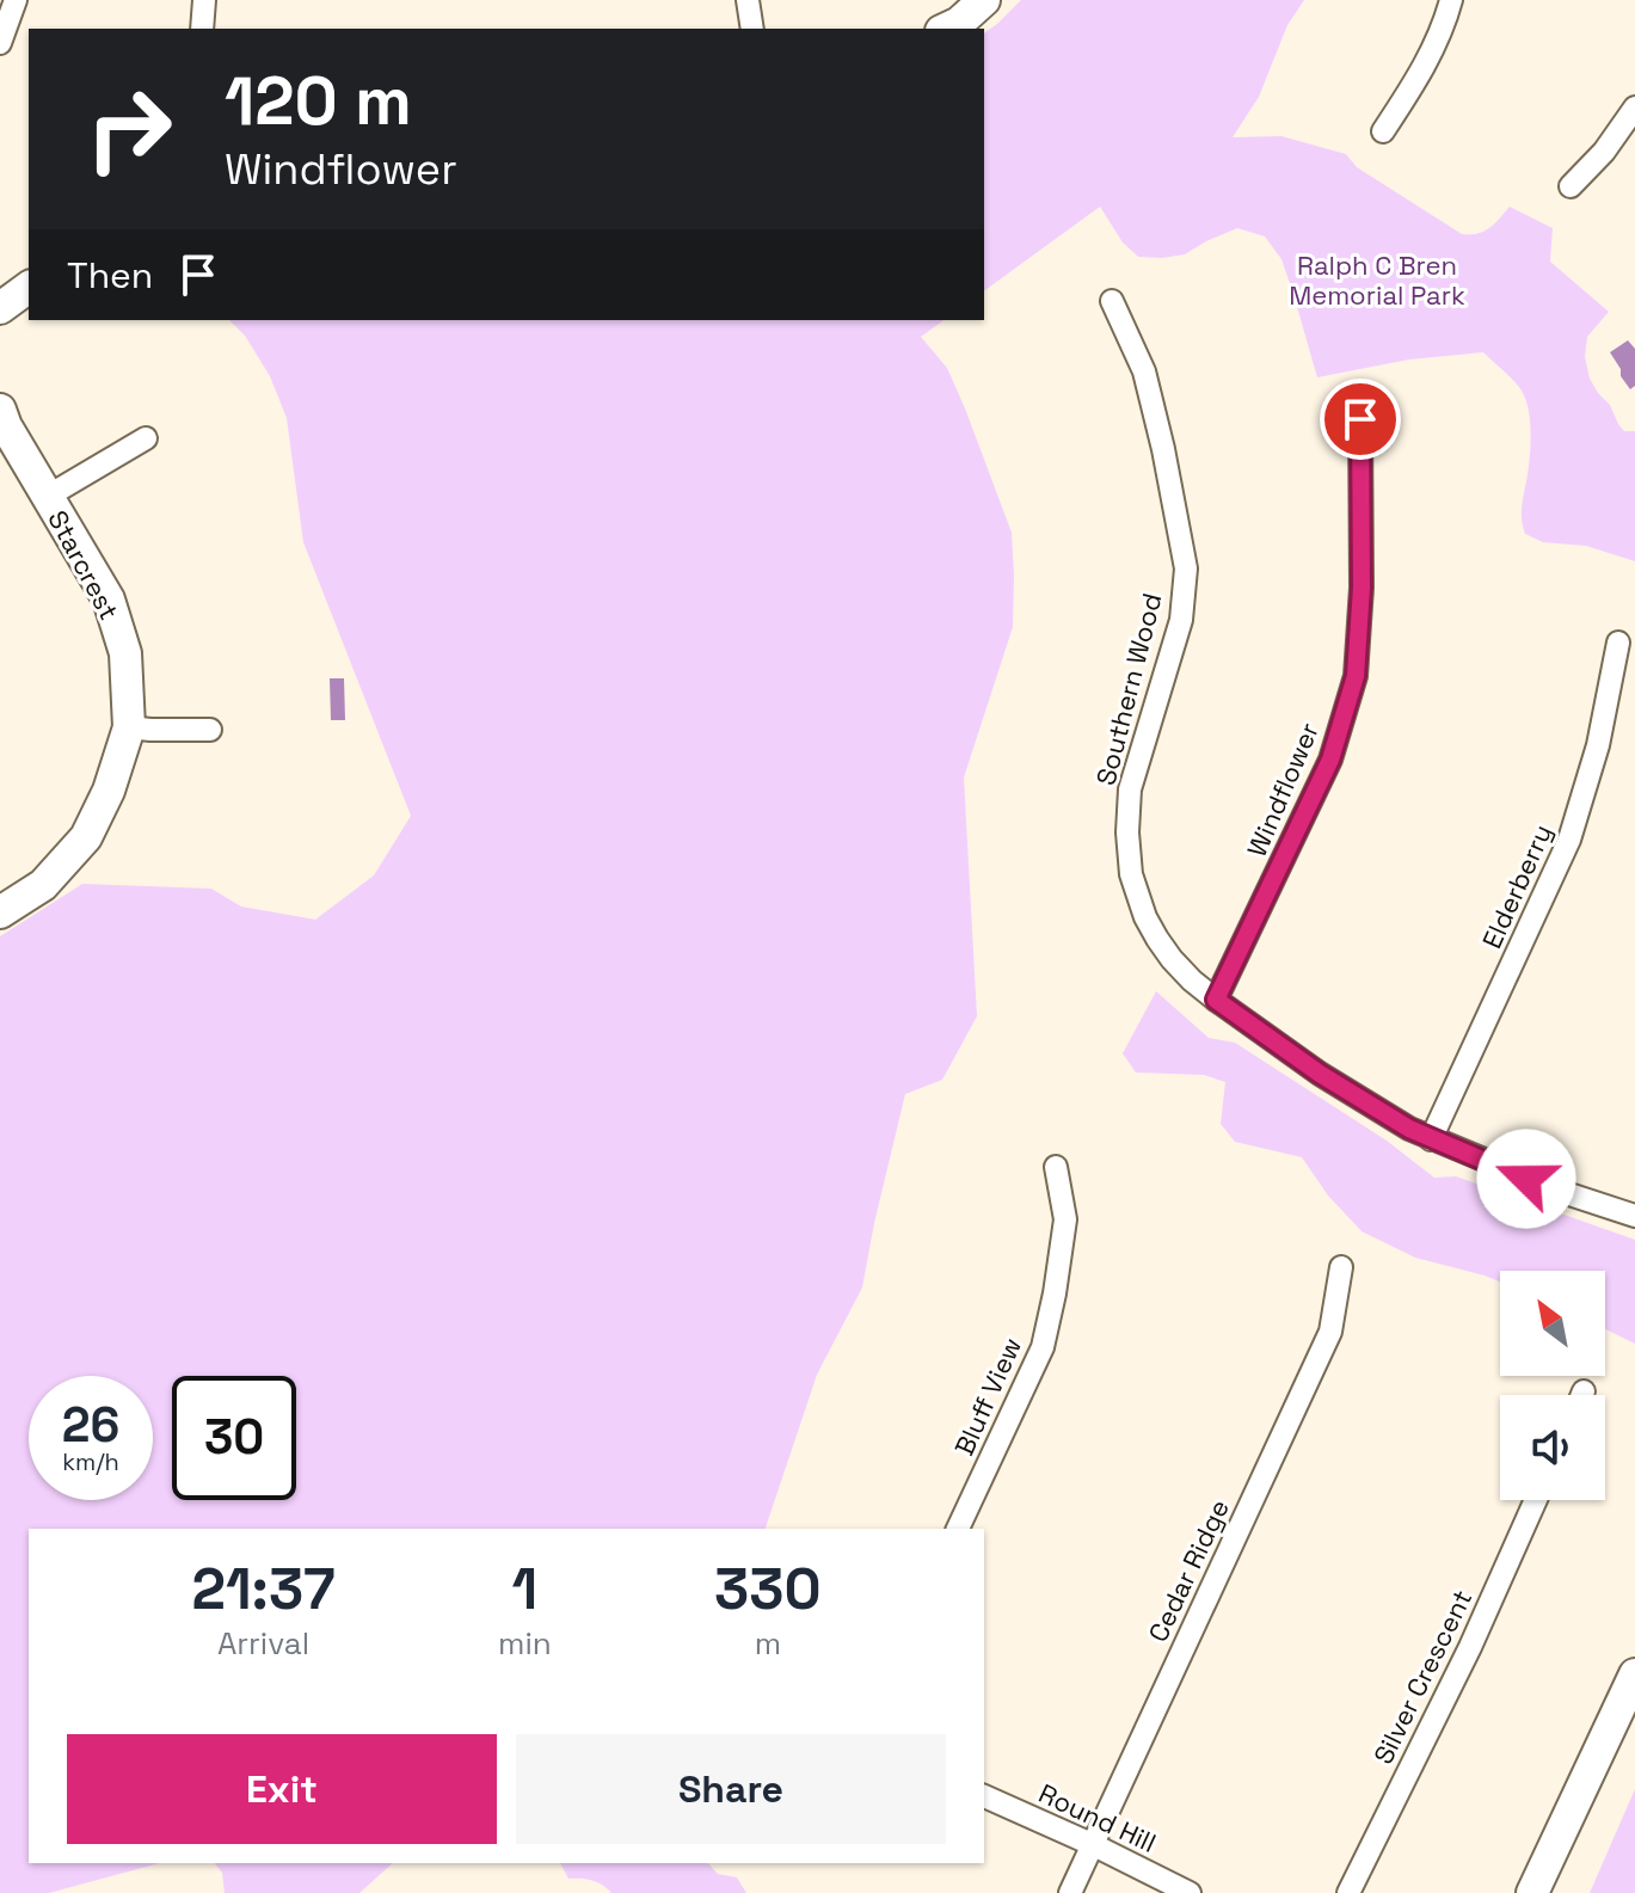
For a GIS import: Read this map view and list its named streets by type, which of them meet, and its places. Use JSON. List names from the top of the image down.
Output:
{
  "streets": {
    "street": [
      "Starcrest",
      "Southern Wood",
      "Windflower",
      "Elderberry",
      "Bluff View",
      "Cedar Ridge",
      "Silver Crescent",
      "Round Hill"
    ]
  },
  "crossings": [
    ["Southern Wood", "Windflower"],
    ["Southern Wood", "Elderberry"],
    ["Cedar Ridge", "Round Hill"]
  ],
  "parks": ["Ralph C Bren Memorial Park"],
  "north": "top left",
  "page": {
    "turn": ["120 m", "Windflower"],
    "then": "Then",
    "speed": "26 km/h",
    "limit": "30",
    "eta": [
      "21:37",
      "Arrival",
      "1",
      "min",
      "330",
      "m"
    ],
    "buttons": ["Exit", "Share"]
  }
}
